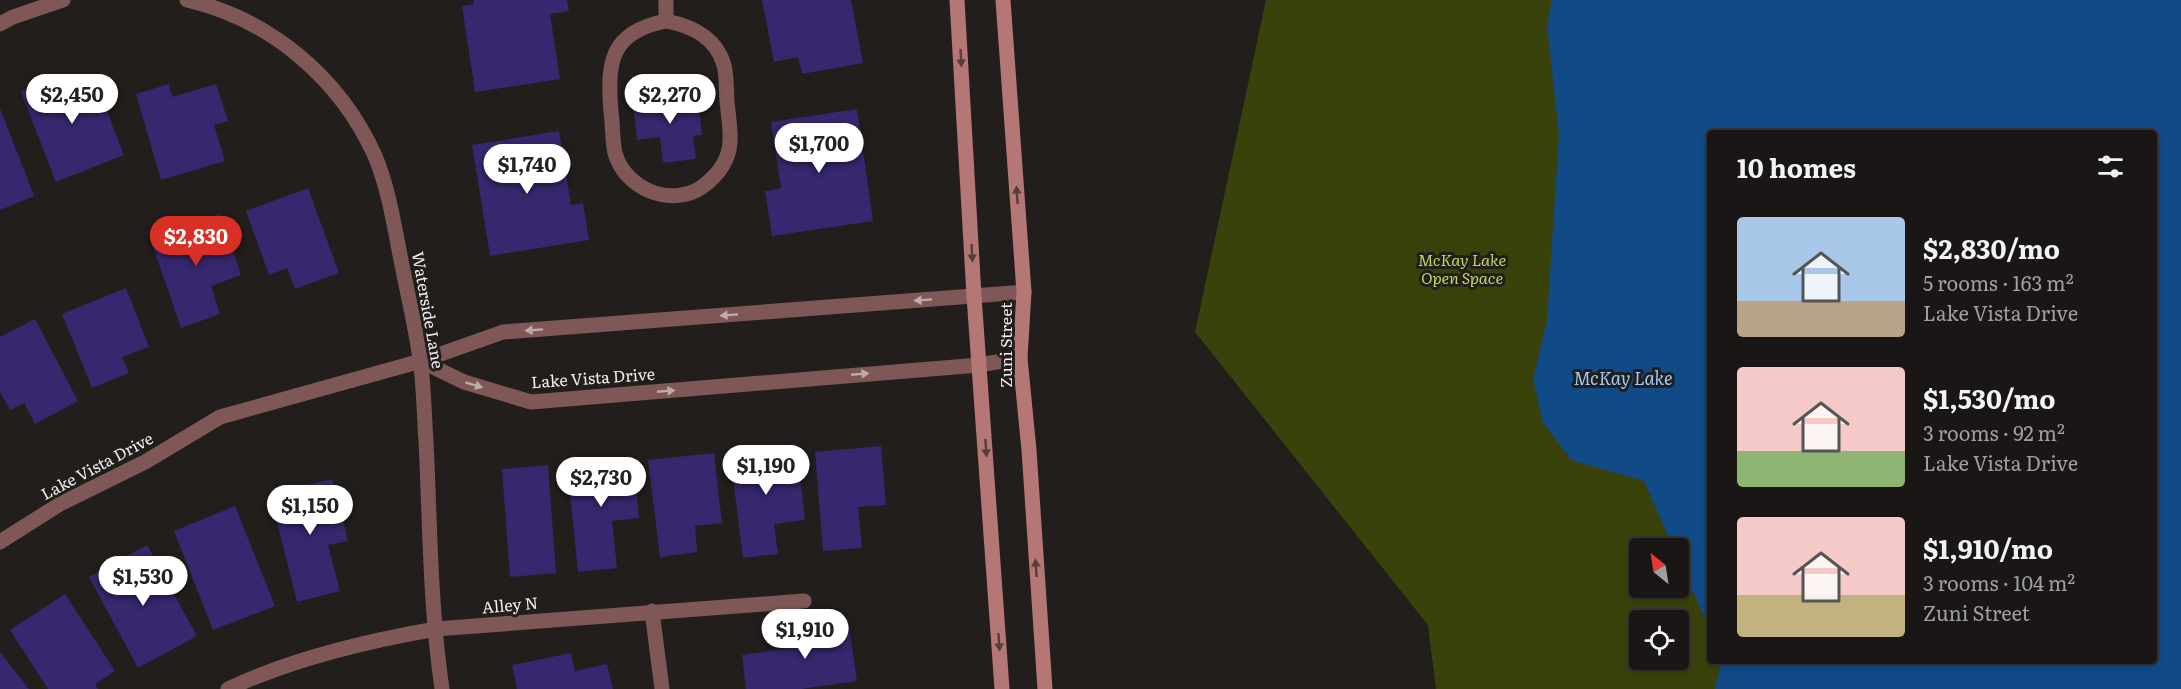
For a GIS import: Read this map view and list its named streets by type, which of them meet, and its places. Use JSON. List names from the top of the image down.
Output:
{
  "streets": {
    "main road": ["Zuni Street"],
    "street": ["Waterside Lane", "Lake Vista Drive", "Alley N"]
  },
  "crossings": [
    ["Waterside Lane", "Lake Vista Drive"],
    ["Waterside Lane", "Alley N"],
    ["Zuni Street", "Lake Vista Drive"]
  ],
  "water": ["McKay Lake"],
  "parks": ["McKay Lake Open Space"],
  "north": "top left",
  "page": {
    "price": [
      "$2,450",
      "$2,270",
      "$1,700",
      "$1,740",
      "$2,830",
      "$1,190",
      "$2,730",
      "$1,150",
      "$1,530",
      "$1,910"
    ],
    "heading": "10 homes",
    "list": [
      {
        "name": "$2,830/mo",
        "note": "5 rooms · 163 m² · Lake Vista Drive"
      },
      {
        "name": "$1,530/mo",
        "note": "3 rooms · 92 m² · Lake Vista Drive"
      },
      {
        "name": "$1,910/mo",
        "note": "3 rooms · 104 m² · Zuni Street"
      }
    ]
  }
}
